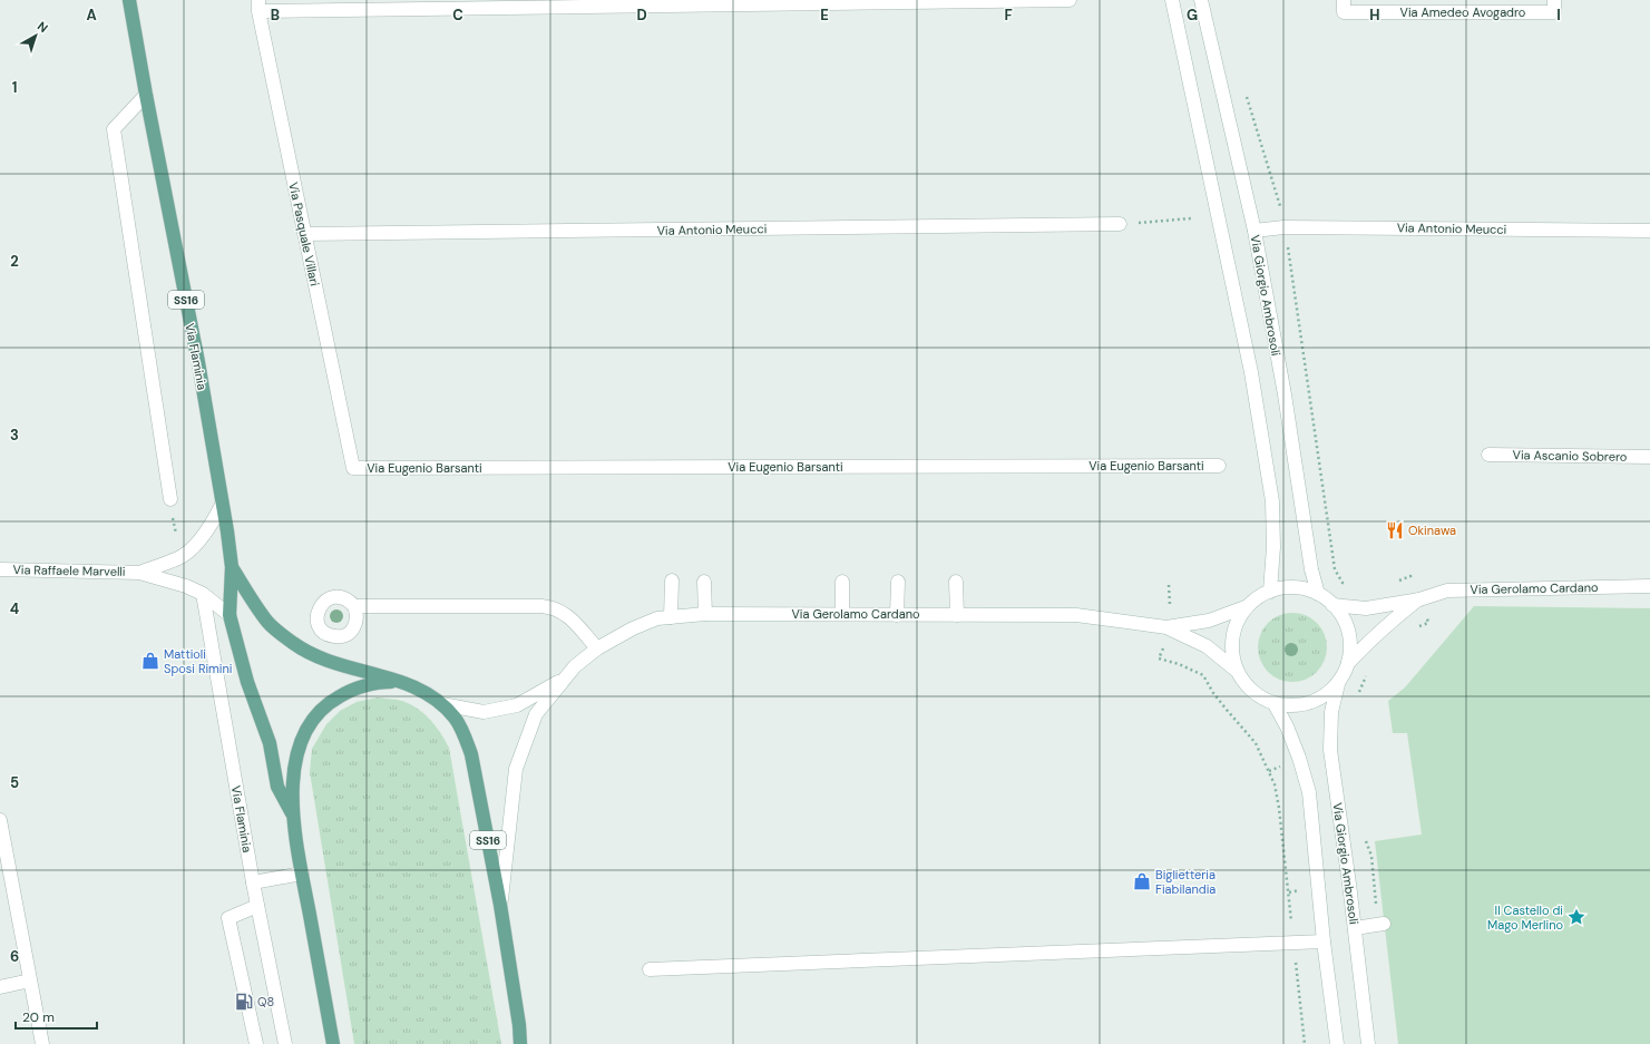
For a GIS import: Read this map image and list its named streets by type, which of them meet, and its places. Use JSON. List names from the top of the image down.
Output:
{
  "streets": {
    "main road": ["SS16", "Via Flaminia"],
    "street": [
      "Via Amedeo Avogadro",
      "Via Antonio Meucci",
      "Via Pasquale Villari",
      "Via Giorgio Ambrosoli",
      "Via Ascanio Sobrero",
      "Via Eugenio Barsanti",
      "Via Raffaele Marvelli",
      "Via Gerolamo Cardano"
    ]
  },
  "crossings": [
    ["Via Antonio Meucci", "Via Pasquale Villari"],
    ["Via Antonio Meucci", "Via Giorgio Ambrosoli"],
    ["Via Pasquale Villari", "Via Eugenio Barsanti"],
    ["Via Giorgio Ambrosoli", "Via Gerolamo Cardano"],
    ["Via Flaminia", "Via Raffaele Marvelli"],
    ["Via Flaminia", "Via Gerolamo Cardano"]
  ],
  "places": {
    "restaurant": ["Okinawa"],
    "shop": ["Mattioli Sposi Rimini", "Biglietteria Fiabilandia"],
    "place": ["Il Castello di Mago Merlino"],
    "fuel station": ["Q8"]
  },
  "scale_bar": "20 m",
  "north": "top right",
  "grid": {
    "columns": [
      "A",
      "B",
      "C",
      "D",
      "E",
      "F",
      "G",
      "H",
      "I"
    ],
    "rows": [
      "1",
      "2",
      "3",
      "4",
      "5",
      "6"
    ]
  }
}
